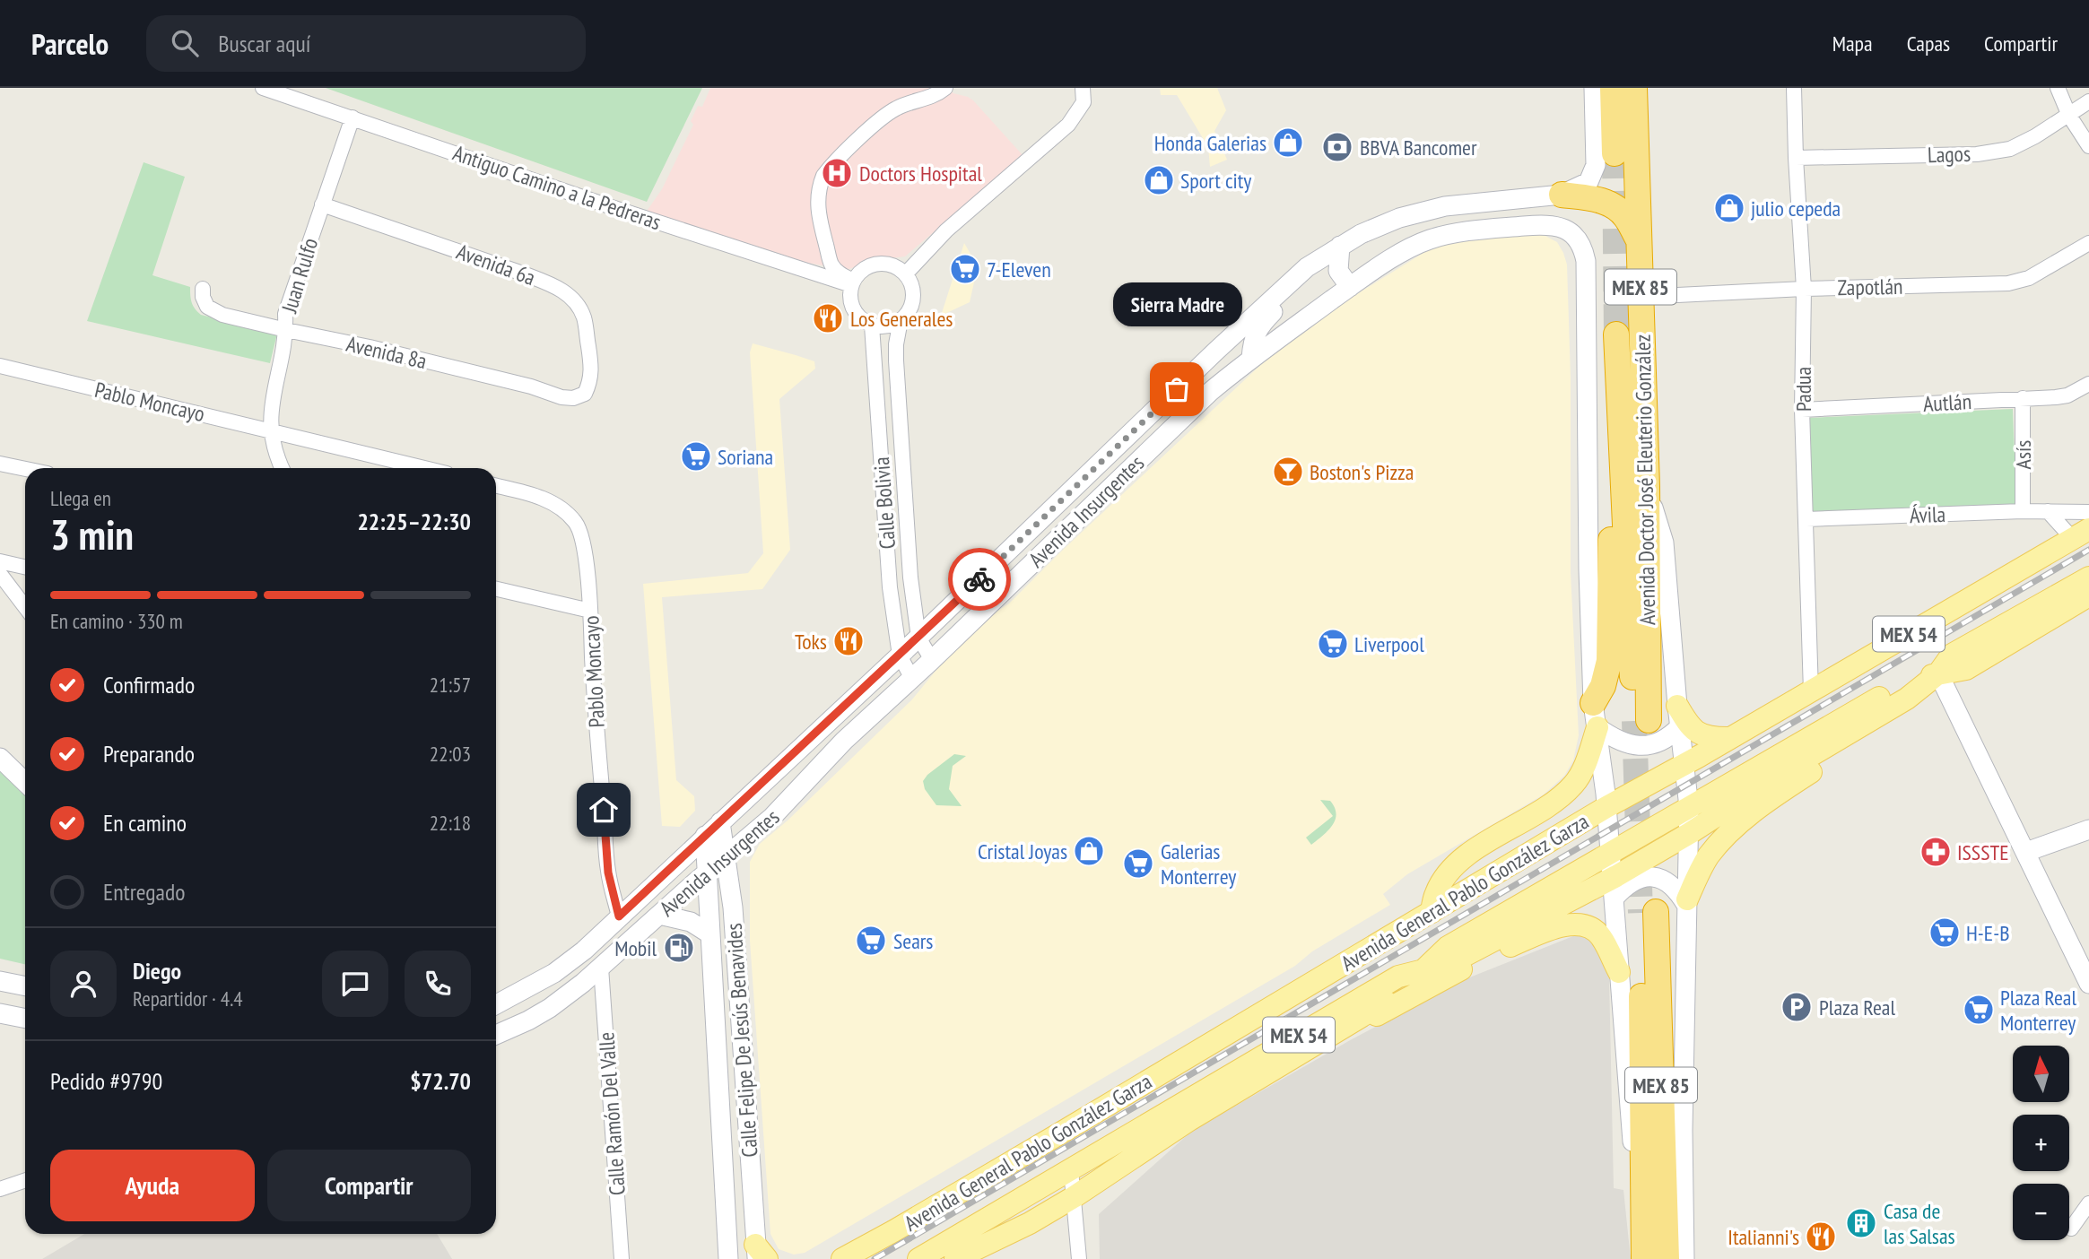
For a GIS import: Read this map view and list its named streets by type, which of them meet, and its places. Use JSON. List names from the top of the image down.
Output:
{
  "streets": {
    "highway": ["MEX 85", "Avenida Doctor José Eleuterio González"],
    "main road": [
      "Avenida Insurgentes",
      "MEX 54",
      "Avenida General Pablo González Garza",
      "Calle Felipe De Jesús Benavides"
    ],
    "street": [
      "Lagos",
      "Antiguo Camino a la Pedreras",
      "Avenida 6a",
      "Juan Rulfo",
      "Zapotlán",
      "Avenida 8a",
      "Padua",
      "Pablo Moncayo",
      "Autlán",
      "Asís",
      "Calle Bolivia",
      "Ávila",
      "Calle Ramón Del Valle"
    ]
  },
  "crossings": [
    ["Lagos", "Padua"],
    ["Antiguo Camino a la Pedreras", "Juan Rulfo"],
    ["Antiguo Camino a la Pedreras", "Calle Bolivia"],
    ["Avenida 6a", "Juan Rulfo"],
    ["Avenida 6a", "Avenida 8a"],
    ["Juan Rulfo", "Avenida 8a"],
    ["Juan Rulfo", "Pablo Moncayo"],
    ["MEX 85", "Avenida Doctor José Eleuterio González"],
    ["MEX 85", "Avenida General Pablo González Garza"],
    ["Zapotlán", "Padua"],
    ["Zapotlán", "Avenida Doctor José Eleuterio González"],
    ["Padua", "Autlán"],
    ["Padua", "Ávila"],
    ["Padua", "Avenida General Pablo González Garza"],
    ["Pablo Moncayo", "Avenida Insurgentes"],
    ["Autlán", "Asís"],
    ["Asís", "Ávila"],
    ["Calle Bolivia", "Avenida Insurgentes"],
    ["Avenida Insurgentes", "Calle Felipe De Jesús Benavides"],
    ["Avenida Insurgentes", "Calle Ramón Del Valle"],
    ["MEX 54", "Avenida General Pablo González Garza"]
  ],
  "places": {
    "shop": [
      "Honda Galerias",
      "Sport city",
      "julio cepeda",
      "Cristal Joyas"
    ],
    "bank": ["BBVA Bancomer"],
    "hospital": ["Doctors Hospital"],
    "supermarket": [
      "7-Eleven",
      "Soriana",
      "Liverpool",
      "Galerias Monterrey",
      "H-E-B",
      "Sears",
      "Plaza Real Monterrey"
    ],
    "restaurant": ["Los Generales", "Toks", "Italianni's"],
    "other": ["Sierra Madre"],
    "bar": ["Boston's Pizza"],
    "pharmacy": ["ISSSTE"],
    "fuel station": ["Mobil"],
    "parking": ["Plaza Real"],
    "building": ["Casa de las Salsas"]
  },
  "north": "top",
  "page": {
    "header": "Parcelo",
    "search": "Buscar aquí",
    "nav": ["Mapa", "Capas", "Compartir"],
    "bubble": "Sierra Madre",
    "heading": ["3 min", "Llega en", "22:25–22:30"],
    "panel": [
      "Diego",
      "Repartidor · 4.4",
      "Pedido #9790",
      "$72.70"
    ],
    "bar": "En camino · 330 m",
    "list": [
      ["Confirmado", "21:57"],
      ["Preparando", "22:03"],
      ["En camino", "22:18"],
      "Entregado"
    ],
    "map_buttons": ["+", "−"],
    "buttons": ["Ayuda", "Compartir"]
  }
}
